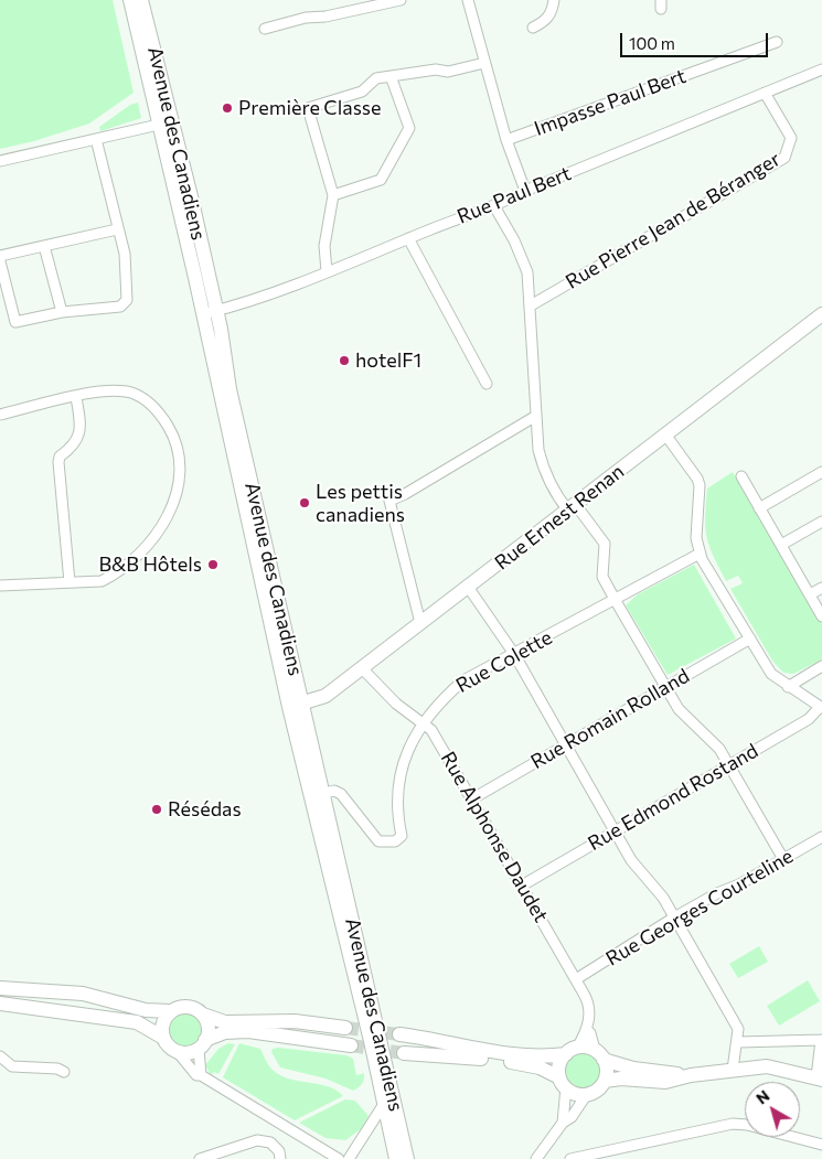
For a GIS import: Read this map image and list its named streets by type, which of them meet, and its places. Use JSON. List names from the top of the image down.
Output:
{
  "streets": {
    "street": [
      "Impasse Paul Bert",
      "Avenue des Canadiens",
      "Rue Paul Bert",
      "Rue Pierre Jean de Béranger",
      "Rue Ernest Renan",
      "Rue Colette",
      "Rue Romain Rolland",
      "Rue Edmond Rostand",
      "Rue Alphonse Daudet",
      "Rue Georges Courteline"
    ]
  },
  "crossings": [
    ["Avenue des Canadiens", "Rue Paul Bert"],
    ["Avenue des Canadiens", "Rue Ernest Renan"],
    ["Avenue des Canadiens", "Rue Colette"],
    ["Rue Paul Bert", "Rue Pierre Jean de Béranger"],
    ["Rue Ernest Renan", "Rue Alphonse Daudet"],
    ["Rue Colette", "Rue Alphonse Daudet"],
    ["Rue Romain Rolland", "Rue Alphonse Daudet"],
    ["Rue Edmond Rostand", "Rue Alphonse Daudet"],
    ["Rue Alphonse Daudet", "Rue Georges Courteline"]
  ],
  "places": [
    "Première Classe",
    "hotelF1",
    "Les pettis canadiens",
    "B&B Hôtels",
    "Résédas"
  ],
  "scale_bar": "100 m",
  "north": "top left"
}
